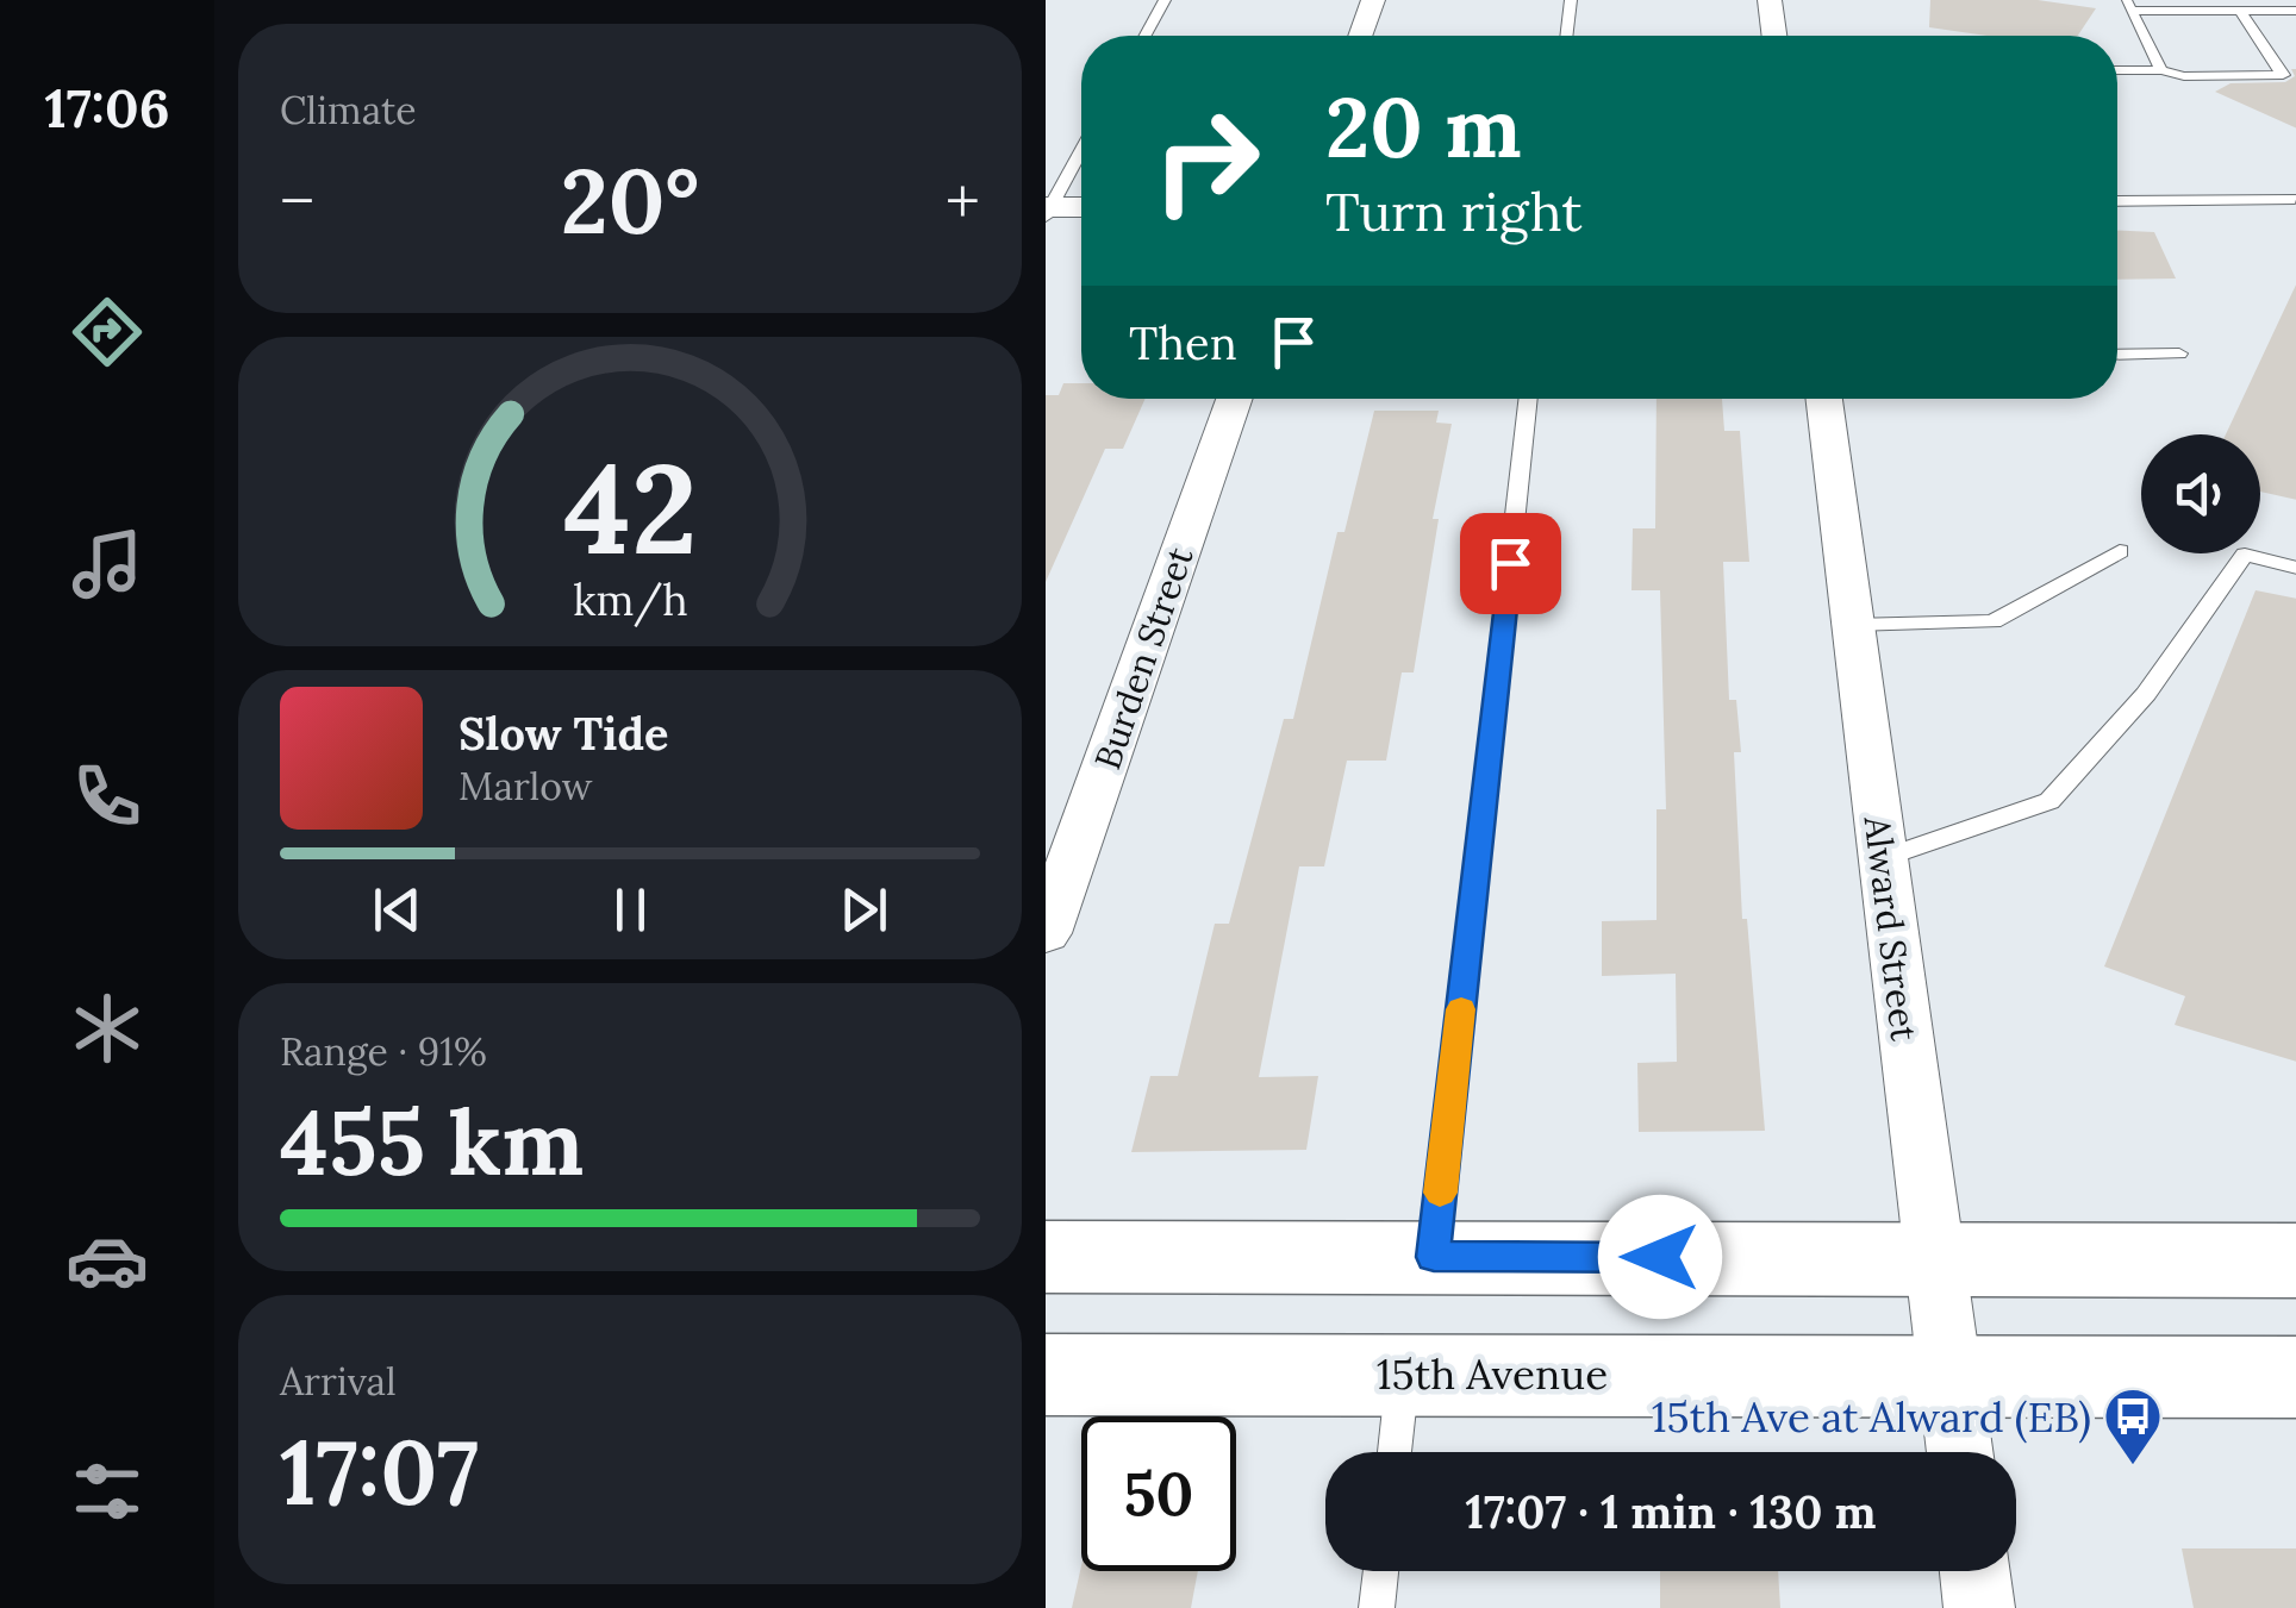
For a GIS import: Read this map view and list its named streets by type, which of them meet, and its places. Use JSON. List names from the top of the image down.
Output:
{
  "streets": {
    "main road": ["15th Avenue"],
    "street": ["Burden Street", "Alward Street"]
  },
  "crossings": [
    ["Alward Street", "15th Avenue"]
  ],
  "places": {
    "bus stop": ["15th Ave at Alward (EB)"]
  },
  "page": {
    "tabs": "17:06",
    "tile": [
      "Climate",
      ["Range · 91%", "455 km"],
      ["Arrival", "17:07"]
    ],
    "turn": ["20 m", "Turn right"],
    "heat": ["−", "20°", "+"],
    "then": "Then",
    "song": ["Slow Tide", "Marlow"],
    "limit": "50",
    "trip": "17:07 · 1 min · 130 m",
    "gauge": ["42", "km/h"]
  }
}
